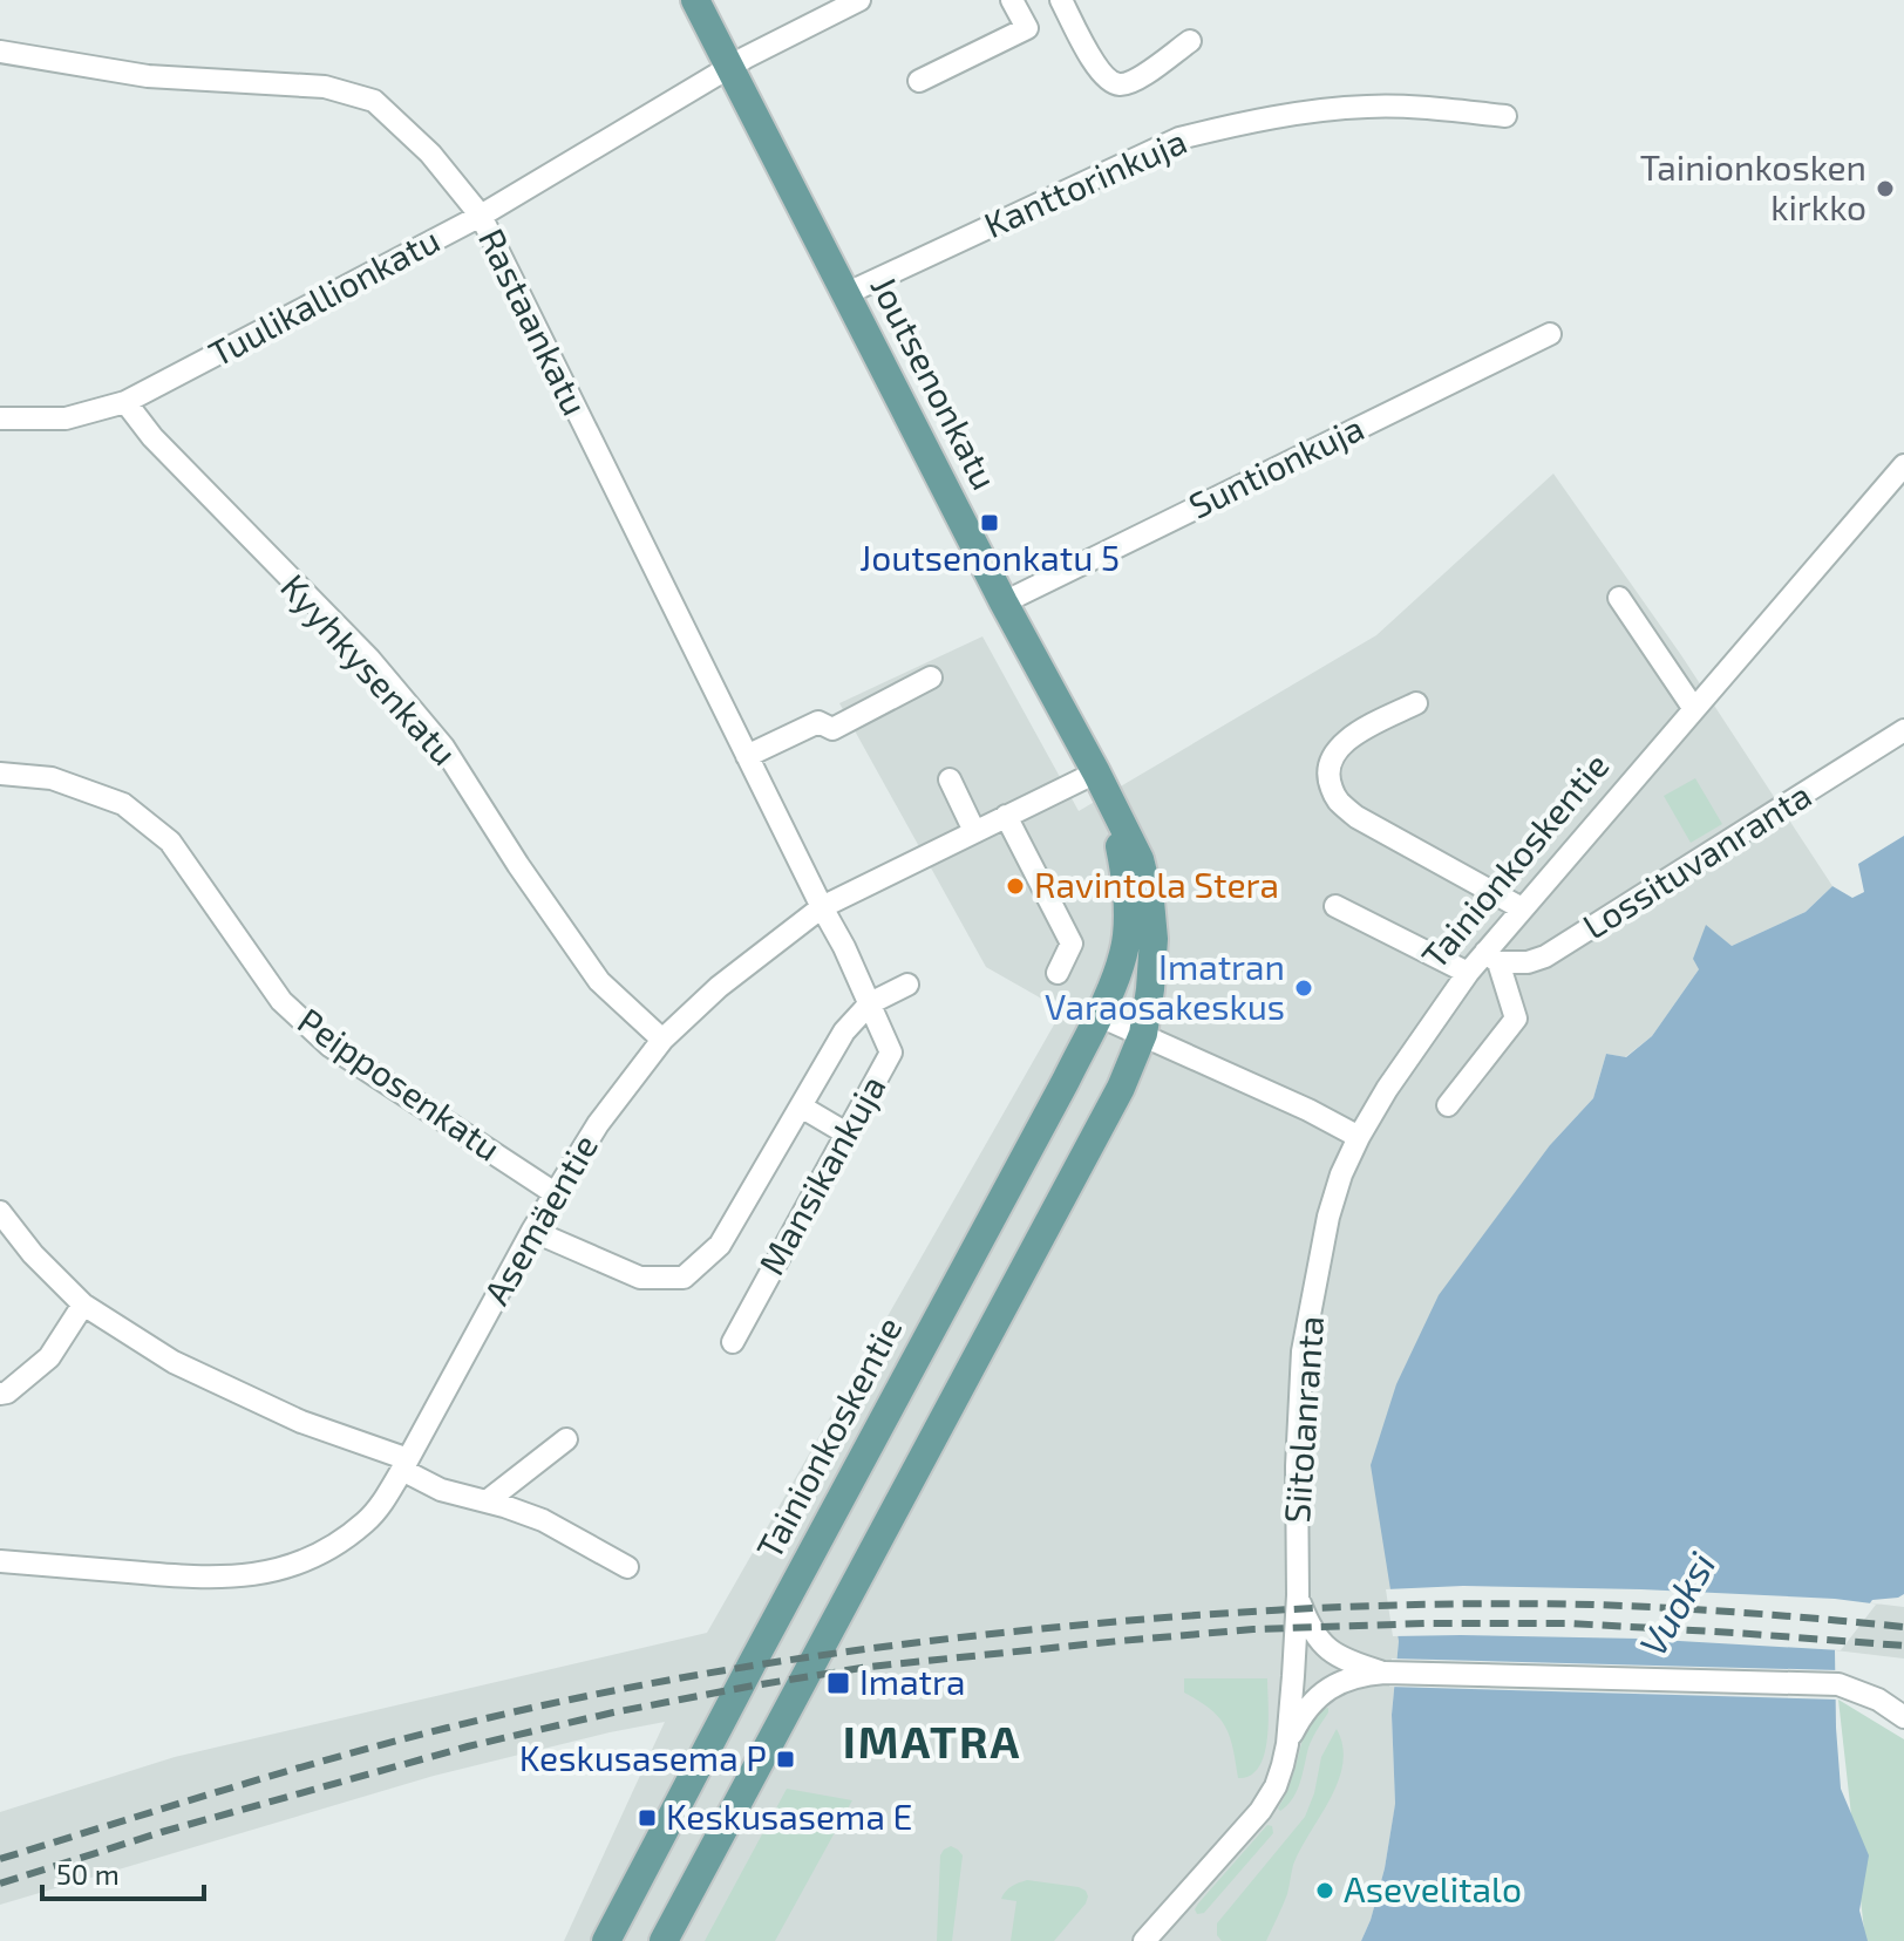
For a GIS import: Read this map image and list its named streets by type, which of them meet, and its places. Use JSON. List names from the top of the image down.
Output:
{
  "streets": {
    "main road": ["Joutsenonkatu", "Tainionkoskentie"],
    "street": [
      "Kanttorinkuja",
      "Tuulikallionkatu",
      "Rastaankatu",
      "Suntionkuja",
      "Kyyhkysenkatu",
      "Lossituvanranta",
      "Peipposenkatu",
      "Mansikankuja",
      "Asemäentie",
      "Siitolanranta"
    ]
  },
  "crossings": [
    ["Kanttorinkuja", "Joutsenonkatu"],
    ["Tuulikallionkatu", "Rastaankatu"],
    ["Tuulikallionkatu", "Joutsenonkatu"],
    ["Tuulikallionkatu", "Kyyhkysenkatu"],
    ["Rastaankatu", "Mansikankuja"],
    ["Rastaankatu", "Asemäentie"],
    ["Joutsenonkatu", "Suntionkuja"],
    ["Joutsenonkatu", "Tainionkoskentie"],
    ["Joutsenonkatu", "Asemäentie"],
    ["Kyyhkysenkatu", "Asemäentie"],
    ["Tainionkoskentie", "Lossituvanranta"],
    ["Tainionkoskentie", "Siitolanranta"],
    ["Peipposenkatu", "Asemäentie"],
    ["Mansikankuja", "Asemäentie"]
  ],
  "districts": ["IMATRA"],
  "water": ["Vuoksi"],
  "places": {
    "other": [
      "Tainionkosken kirkko",
      "Ravintola Stera",
      "Imatran Varaosakeskus",
      "Asevelitalo"
    ],
    "transit": [
      "Joutsenonkatu 5",
      "Imatra",
      "Keskusasema P",
      "Keskusasema E"
    ]
  },
  "scale_bar": "50 m"
}
